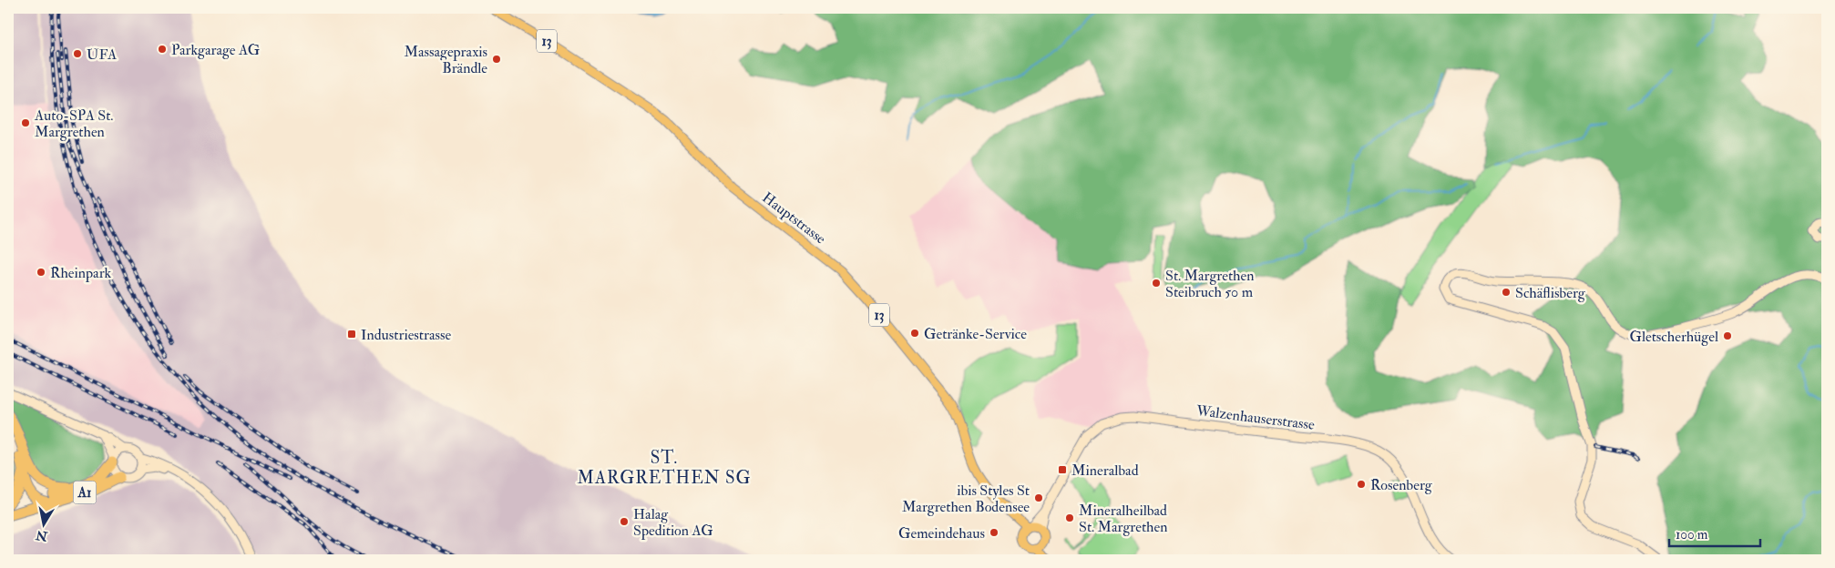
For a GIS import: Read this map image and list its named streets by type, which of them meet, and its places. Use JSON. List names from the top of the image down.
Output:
{
  "streets": {
    "highway": ["A1"],
    "main road": ["13", "Hauptstrasse"],
    "street": ["Walzenhauserstrasse"]
  },
  "crossings": [
    ["Hauptstrasse", "Walzenhauserstrasse"]
  ],
  "districts": ["ST. MARGRETHEN SG"],
  "places": {
    "other": [
      "Parkgarage AG",
      "UFA",
      "Massagepraxis Brändle",
      "Auto-SPA St. Margrethen",
      "Rheinpark",
      "St. Margrethen Steibruch 50 m",
      "Schäflisberg",
      "Getränke-Service",
      "Gletscherhügel",
      "Rosenberg",
      "ibis Styles St Margrethen Bodensee",
      "Mineralheilbad St. Margrethen",
      "Halag Spedition AG",
      "Gemeindehaus"
    ],
    "transit": ["Industriestrasse", "Mineralbad"]
  },
  "scale_bar": "100 m",
  "north": "bottom"
}
